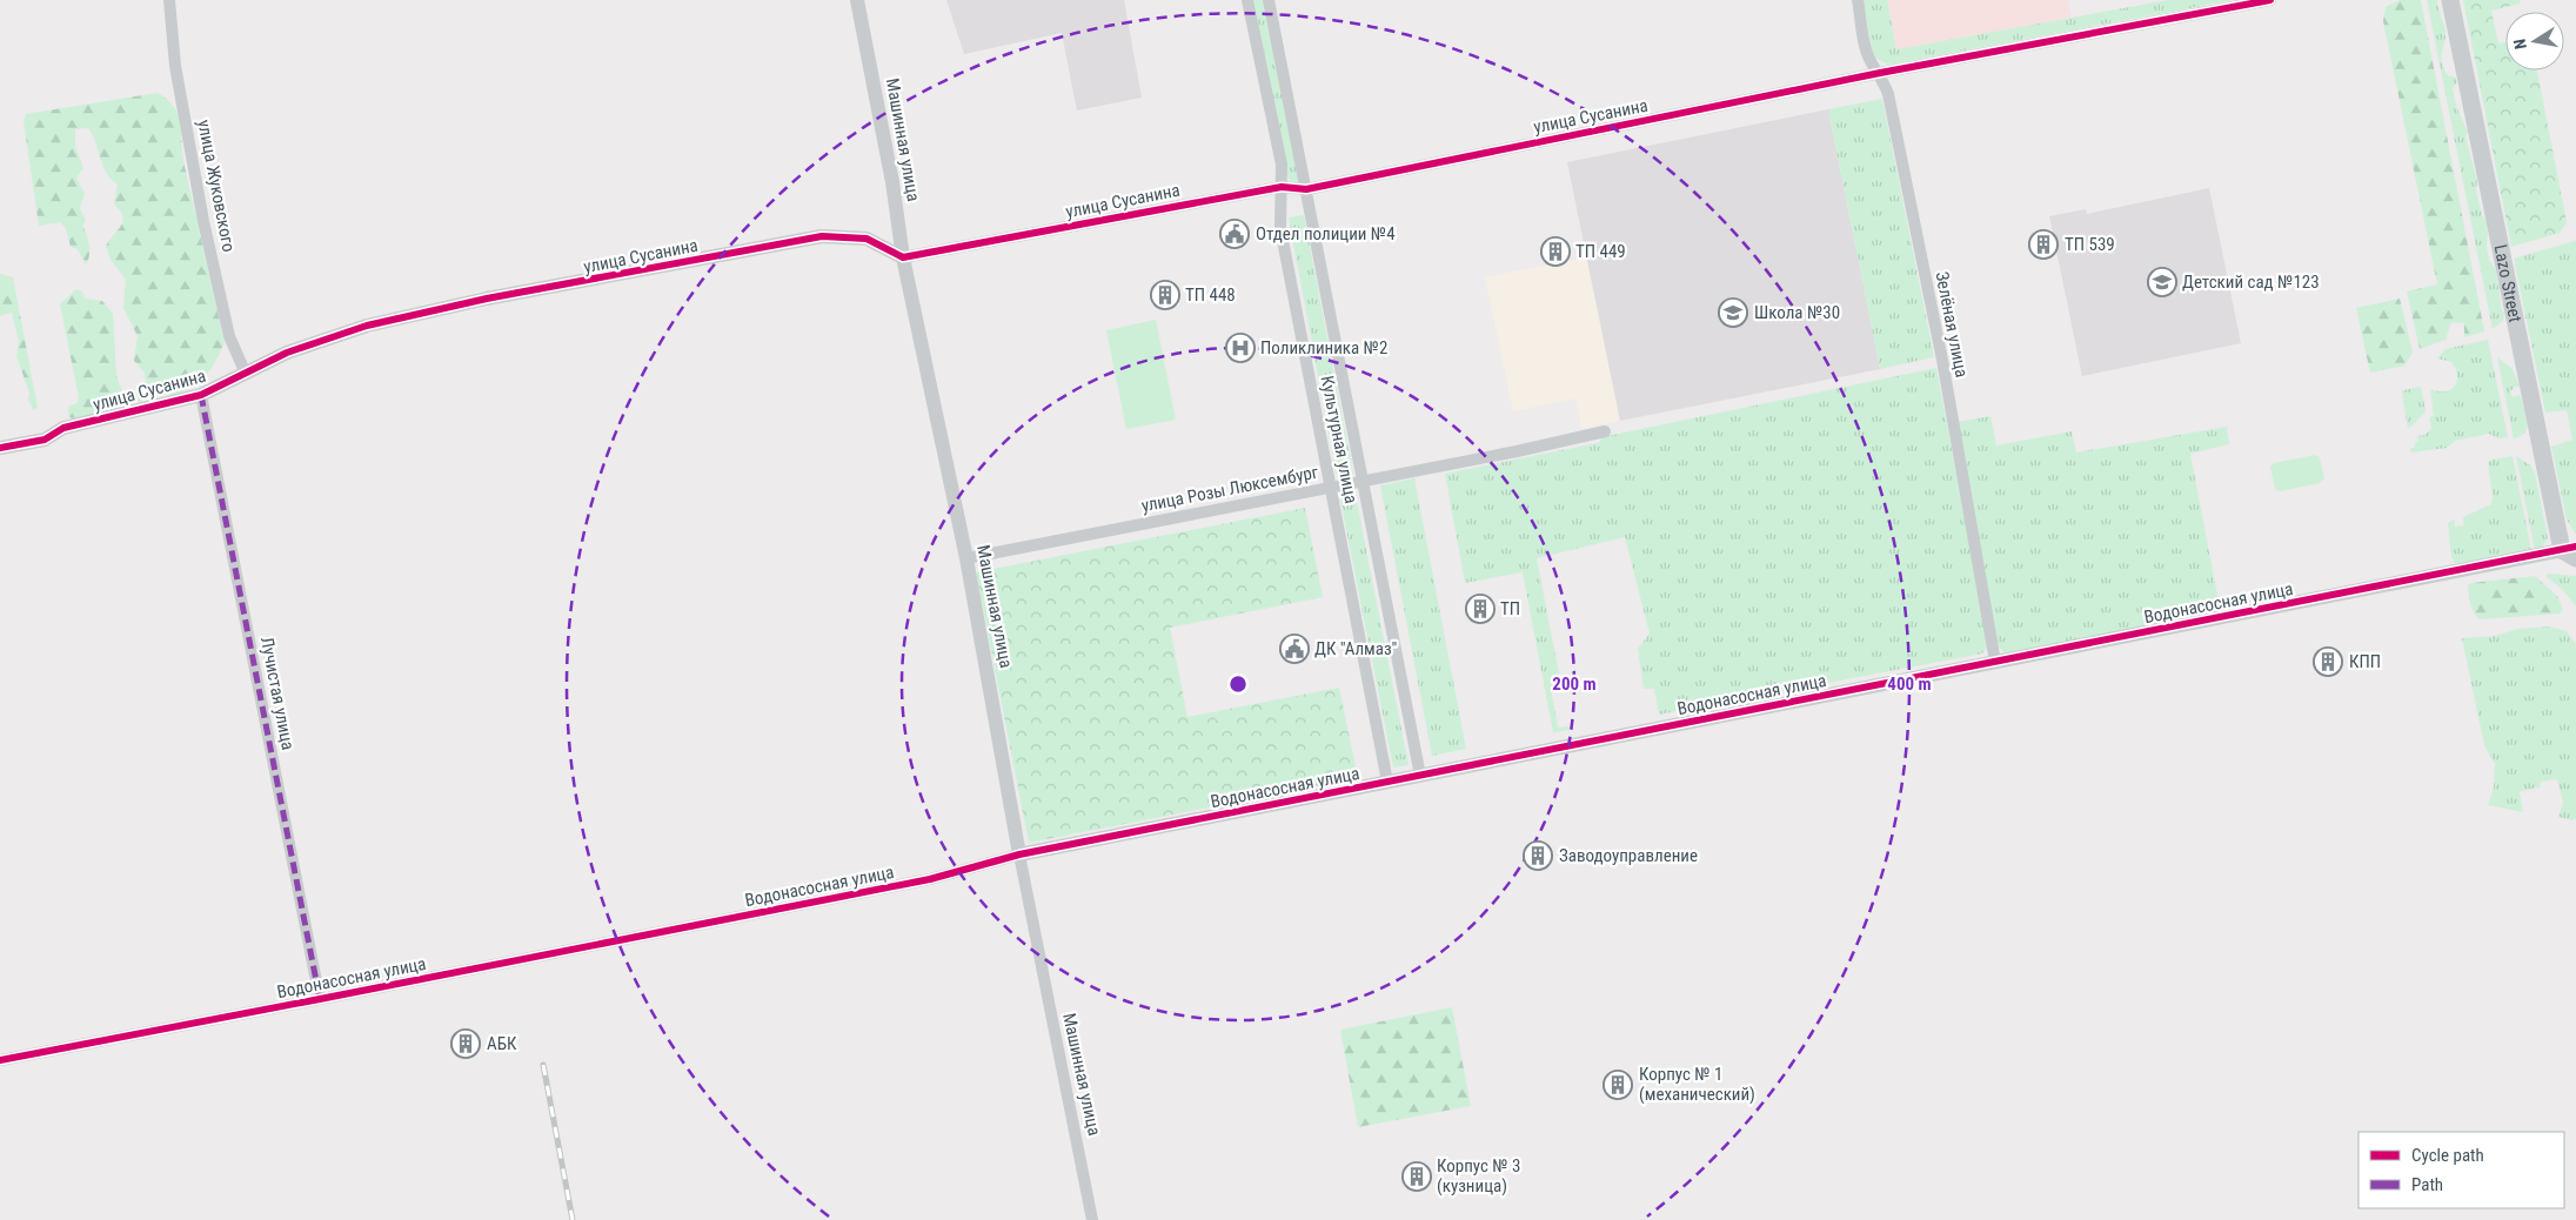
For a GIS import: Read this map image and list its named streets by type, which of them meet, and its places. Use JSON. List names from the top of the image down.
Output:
{
  "streets": {
    "main road": ["Lazo Street"],
    "street": [
      "улица Сусанина",
      "Машинная улица",
      "улица Жуковского",
      "Зелёная улица",
      "Культурная улица",
      "улица Розы Люксембург",
      "Водонасосная улица",
      "Лучистая улица"
    ]
  },
  "crossings": [
    ["улица Сусанина", "Машинная улица"],
    ["улица Сусанина", "улица Жуковского"],
    ["улица Сусанина", "Зелёная улица"],
    ["улица Сусанина", "Культурная улица"],
    ["улица Сусанина", "Лучистая улица"],
    ["Машинная улица", "улица Розы Люксембург"],
    ["Машинная улица", "Водонасосная улица"],
    ["Lazo Street", "Водонасосная улица"],
    ["Зелёная улица", "Водонасосная улица"],
    ["Культурная улица", "улица Розы Люксембург"],
    ["Культурная улица", "Водонасосная улица"],
    ["Водонасосная улица", "Лучистая улица"]
  ],
  "places": {
    "public building": ["Отдел полиции №4", "ДК \"Алмаз\""],
    "building": [
      "ТП 539",
      "ТП 449",
      "ТП 448",
      "ТП",
      "КПП",
      "Заводоуправление",
      "АБК",
      "Корпус № 1 (механический)",
      "Корпус № 3 (кузница)"
    ],
    "school or university": ["Детский сад №123", "Школа №30"],
    "hospital": ["Поликлиника №2"]
  },
  "legend": ["Cycle path", "Path"],
  "north": "left",
  "rings": ["200 m", "400 m"]
}
